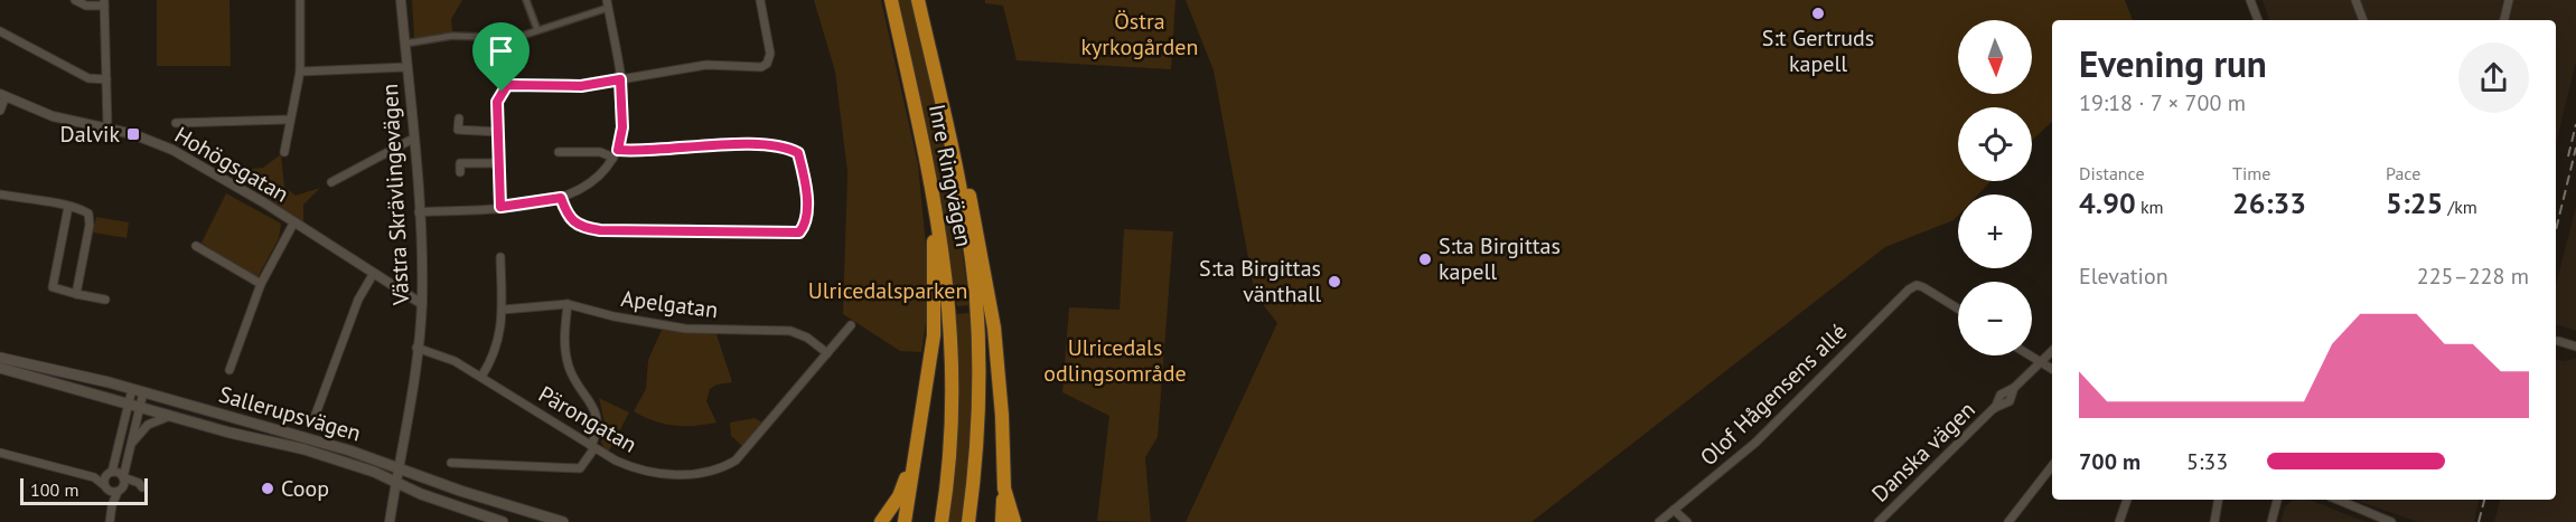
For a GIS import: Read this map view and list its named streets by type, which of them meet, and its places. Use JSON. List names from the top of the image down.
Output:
{
  "streets": {
    "highway": ["Inre Ringvägen"],
    "main road": ["Sallerupsvägen"],
    "street": [
      "Hohögsgatan",
      "Västra Skrävlingevägen",
      "Apelgatan",
      "Olof Hågensens allé",
      "Pärongatan",
      "Danska vägen"
    ]
  },
  "crossings": [
    ["Hohögsgatan", "Västra Skrävlingevägen"],
    ["Västra Skrävlingevägen", "Sallerupsvägen"],
    ["Västra Skrävlingevägen", "Pärongatan"],
    ["Apelgatan", "Pärongatan"]
  ],
  "parks": ["Östra kyrkogården", "Ulricedalsparken", "Ulricedals odlingsområde"],
  "places": {
    "other": [
      "S:t Gertruds kapell",
      "S:ta Birgittas kapell",
      "S:ta Birgittas vänthall",
      "Coop"
    ],
    "transit": ["Dalvik"]
  },
  "scale_bar": "100 m",
  "north": "bottom",
  "page": {
    "map_buttons": ["+", "−"],
    "heading": ["Evening run", "19:18 · 7 × 700 m"],
    "stats": [
      ["Distance", "4.90 km"],
      ["Time", "26:33"],
      ["Pace", "5:25 /km"]
    ],
    "chart": ["Elevation", "225–228 m"],
    "list": [
      {
        "name": "700 m",
        "note": "5:33"
      }
    ],
    "scale": "100 m"
  }
}
